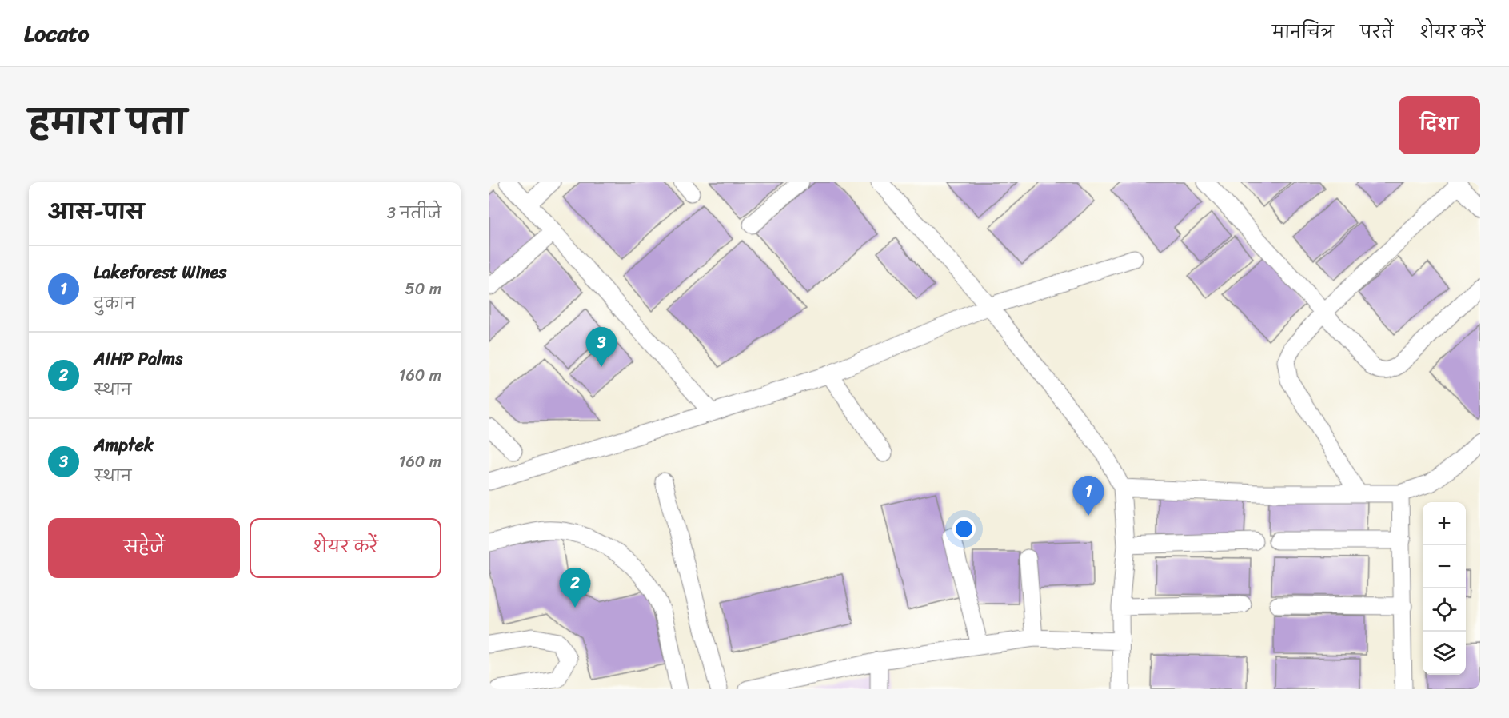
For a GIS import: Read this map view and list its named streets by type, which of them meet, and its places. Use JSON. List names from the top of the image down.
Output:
{
  "page": {
    "header": "Locato",
    "nav": ["मानचित्र", "परतें", "शेयर करें"],
    "title": "हमारा पता",
    "buttons": [
      "दिशा",
      ["सहेजें", "शेयर करें"]
    ],
    "heading": ["आस-पास", "3 नतीजे"],
    "list": [
      {
        "mark": "1",
        "name": "Lakeforest Wines",
        "note": "दुकान",
        "value": "50 m"
      },
      {
        "mark": "2",
        "name": "AIHP Palms",
        "note": "स्थान",
        "value": "160 m"
      },
      {
        "mark": "3",
        "name": "Amptek",
        "note": "स्थान",
        "value": "160 m"
      }
    ],
    "pins": ["3", "1", "2"],
    "map_buttons": ["+", "−"]
  }
}
